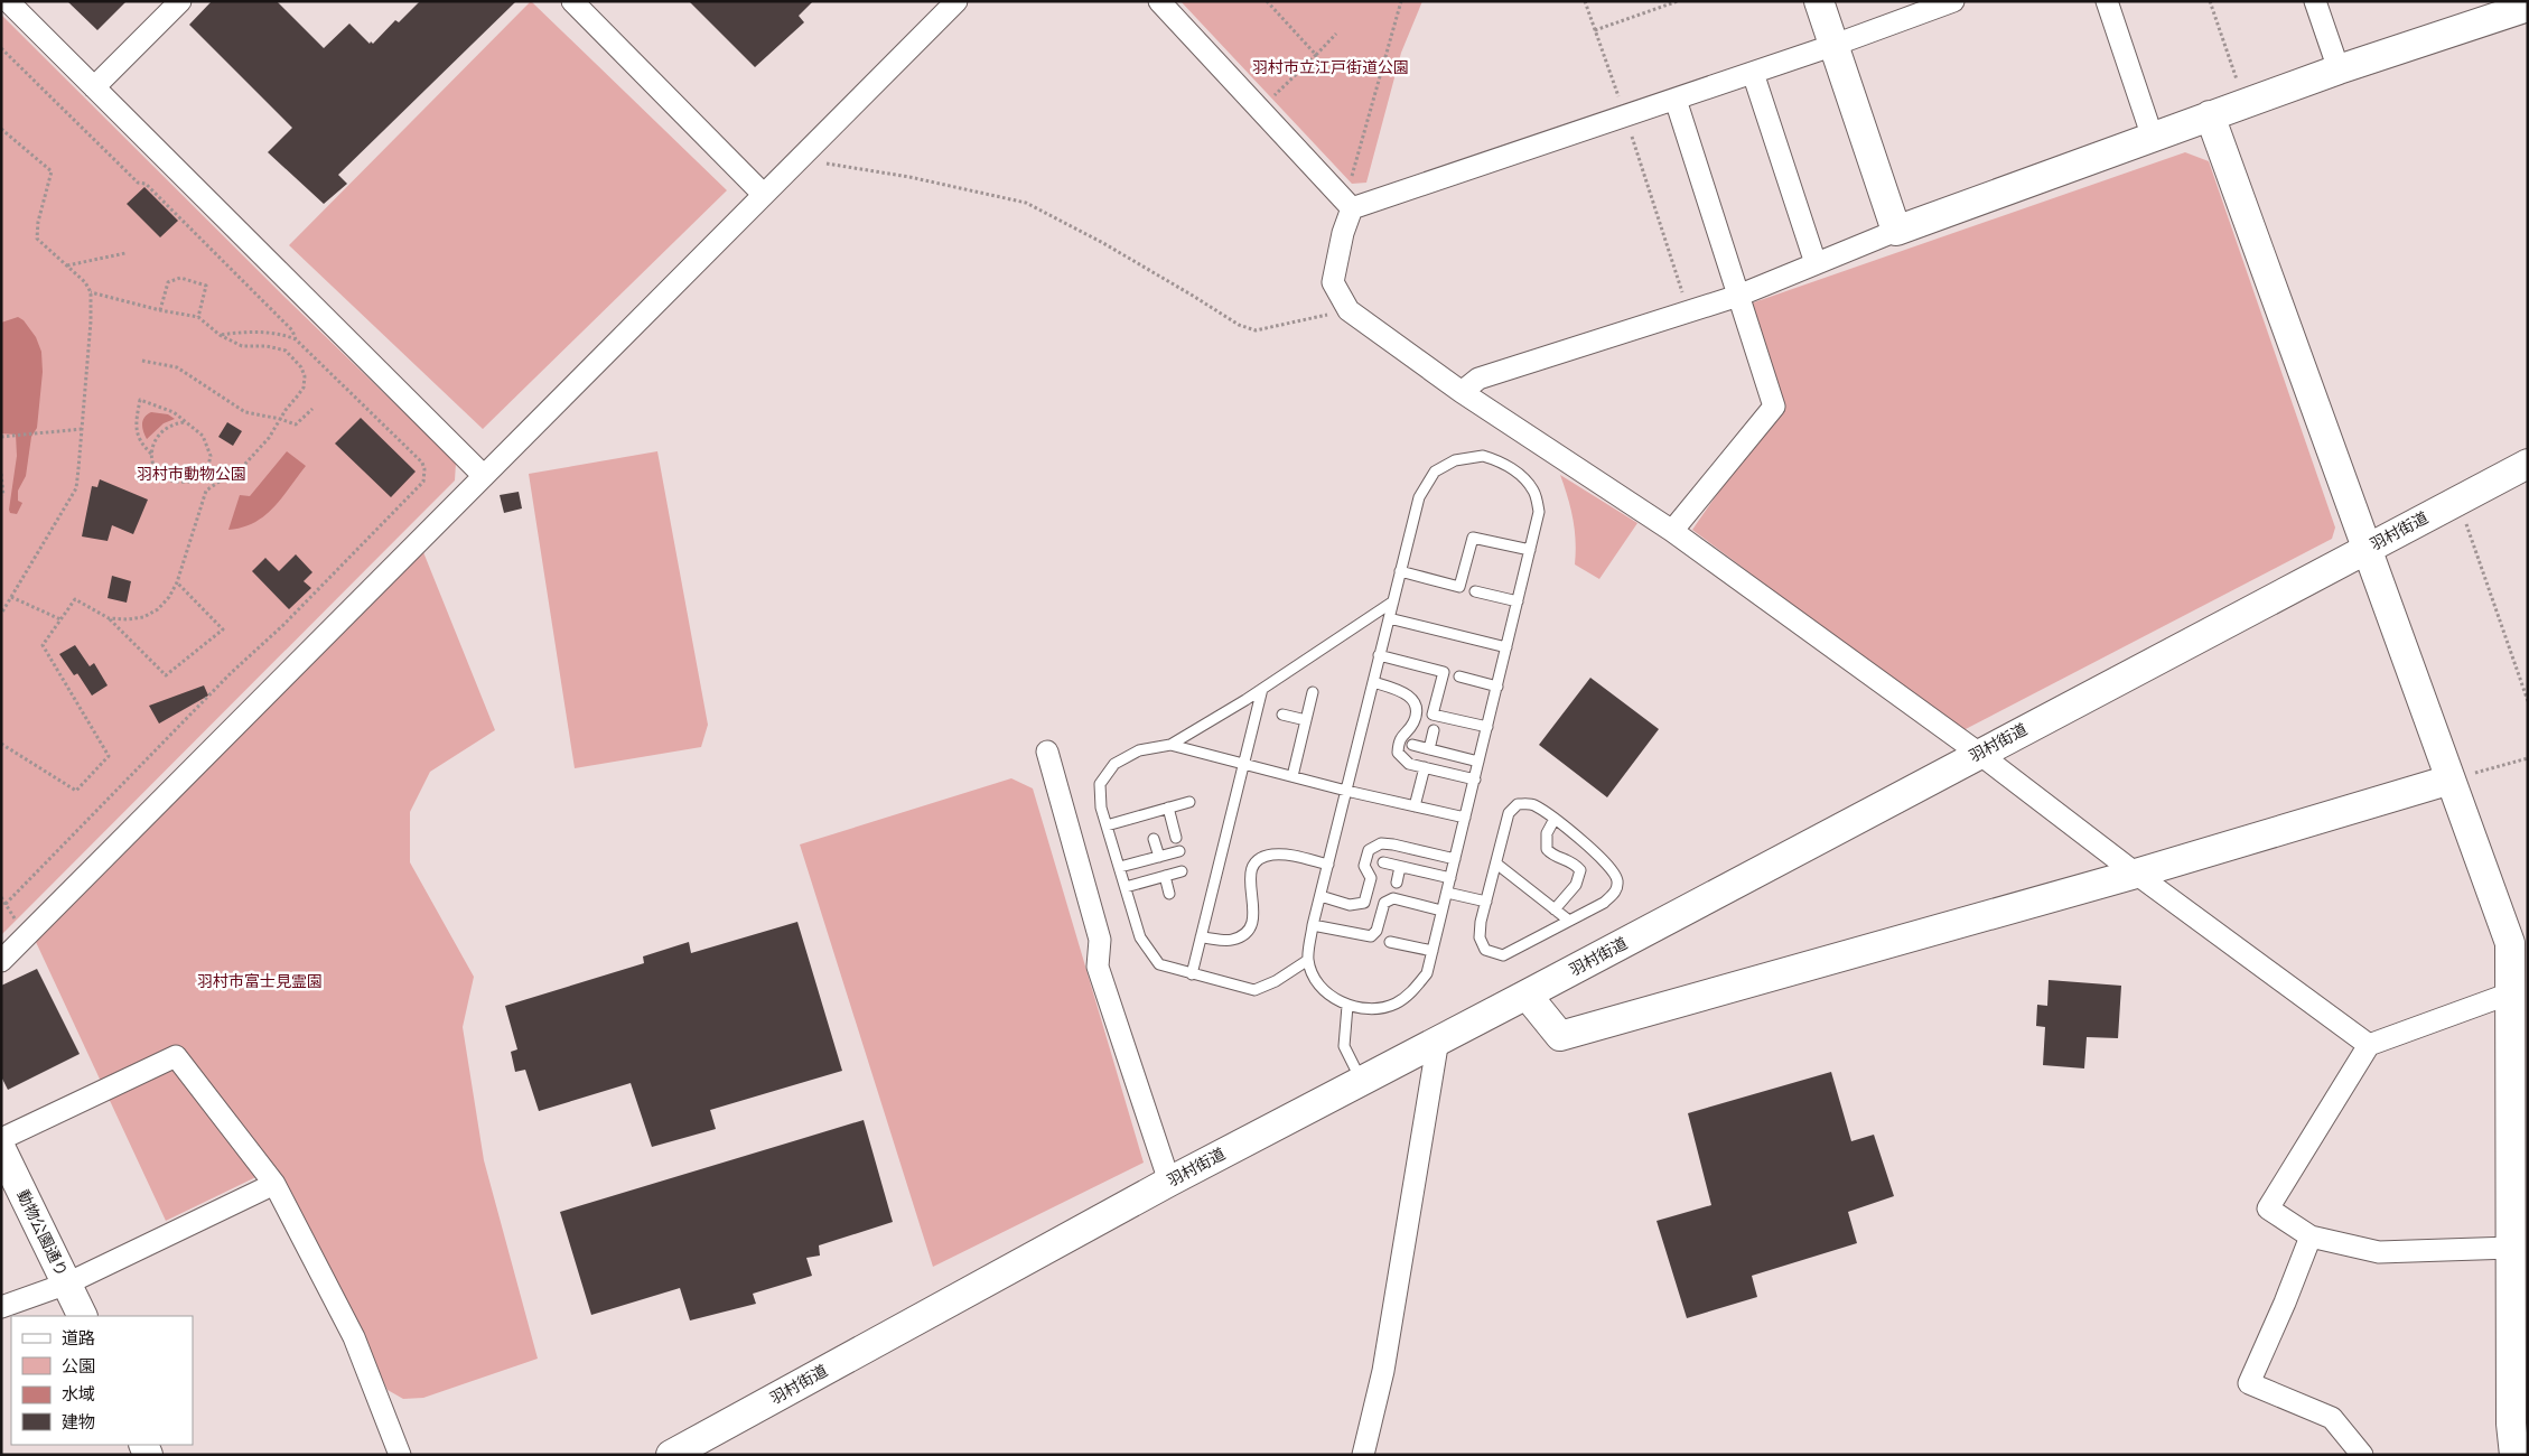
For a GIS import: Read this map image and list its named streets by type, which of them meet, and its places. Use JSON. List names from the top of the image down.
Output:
{
  "streets": {
    "street": ["羽村街道", "動物公園通り"]
  },
  "parks": ["羽村市立江戸街道公園", "羽村市動物公園", "羽村市富士見霊園"],
  "legend": [
    "道路",
    "公園",
    "水域",
    "建物"
  ]
}
